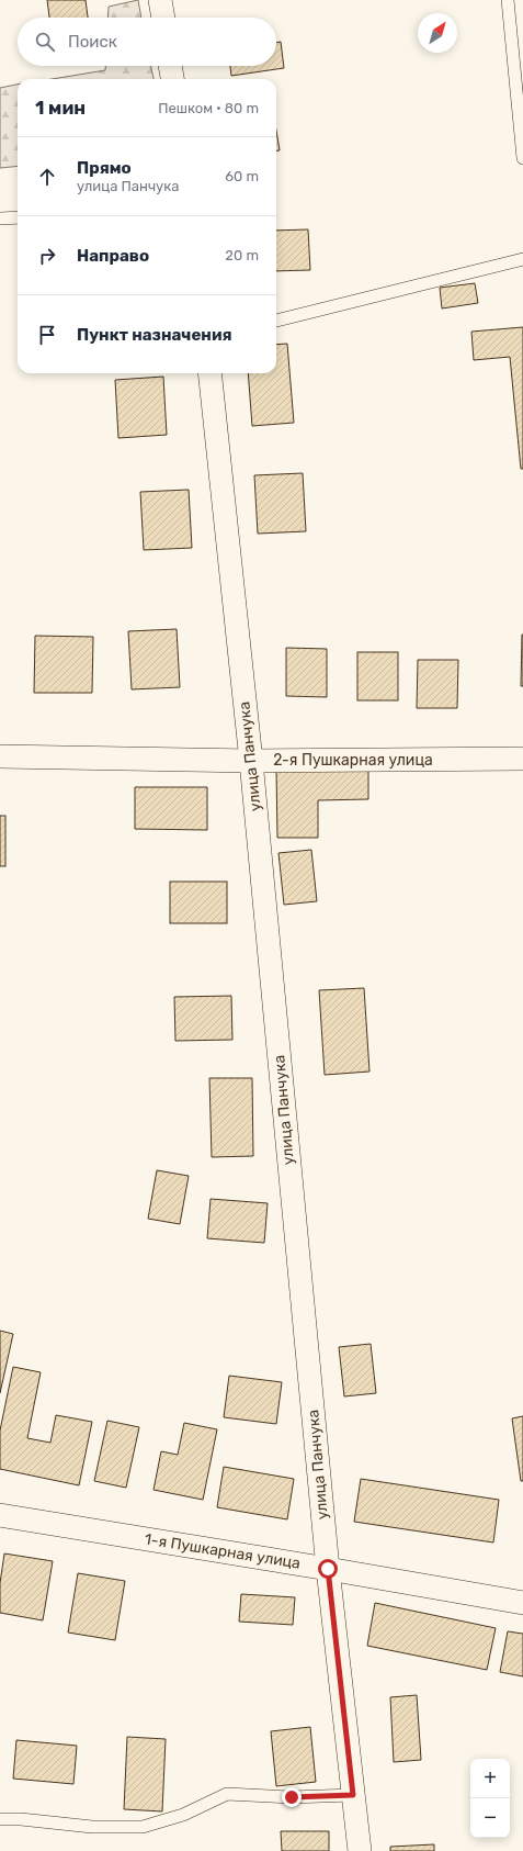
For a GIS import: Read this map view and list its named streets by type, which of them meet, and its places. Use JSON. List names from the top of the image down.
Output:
{
  "streets": {
    "street": ["улица Панчука", "2-я Пушкарная улица", "1-я Пушкарная улица"]
  },
  "crossings": [
    ["улица Панчука", "2-я Пушкарная улица"],
    ["улица Панчука", "1-я Пушкарная улица"]
  ],
  "north": "top right",
  "page": {
    "search": "Поиск",
    "heading": ["1 мин", "Пешком · 80 m"],
    "list": [
      ["Прямо", "улица Панчука", "60 m"],
      ["Направо", "20 m"],
      "Пункт назначения"
    ],
    "map_buttons": ["+", "−"]
  }
}
